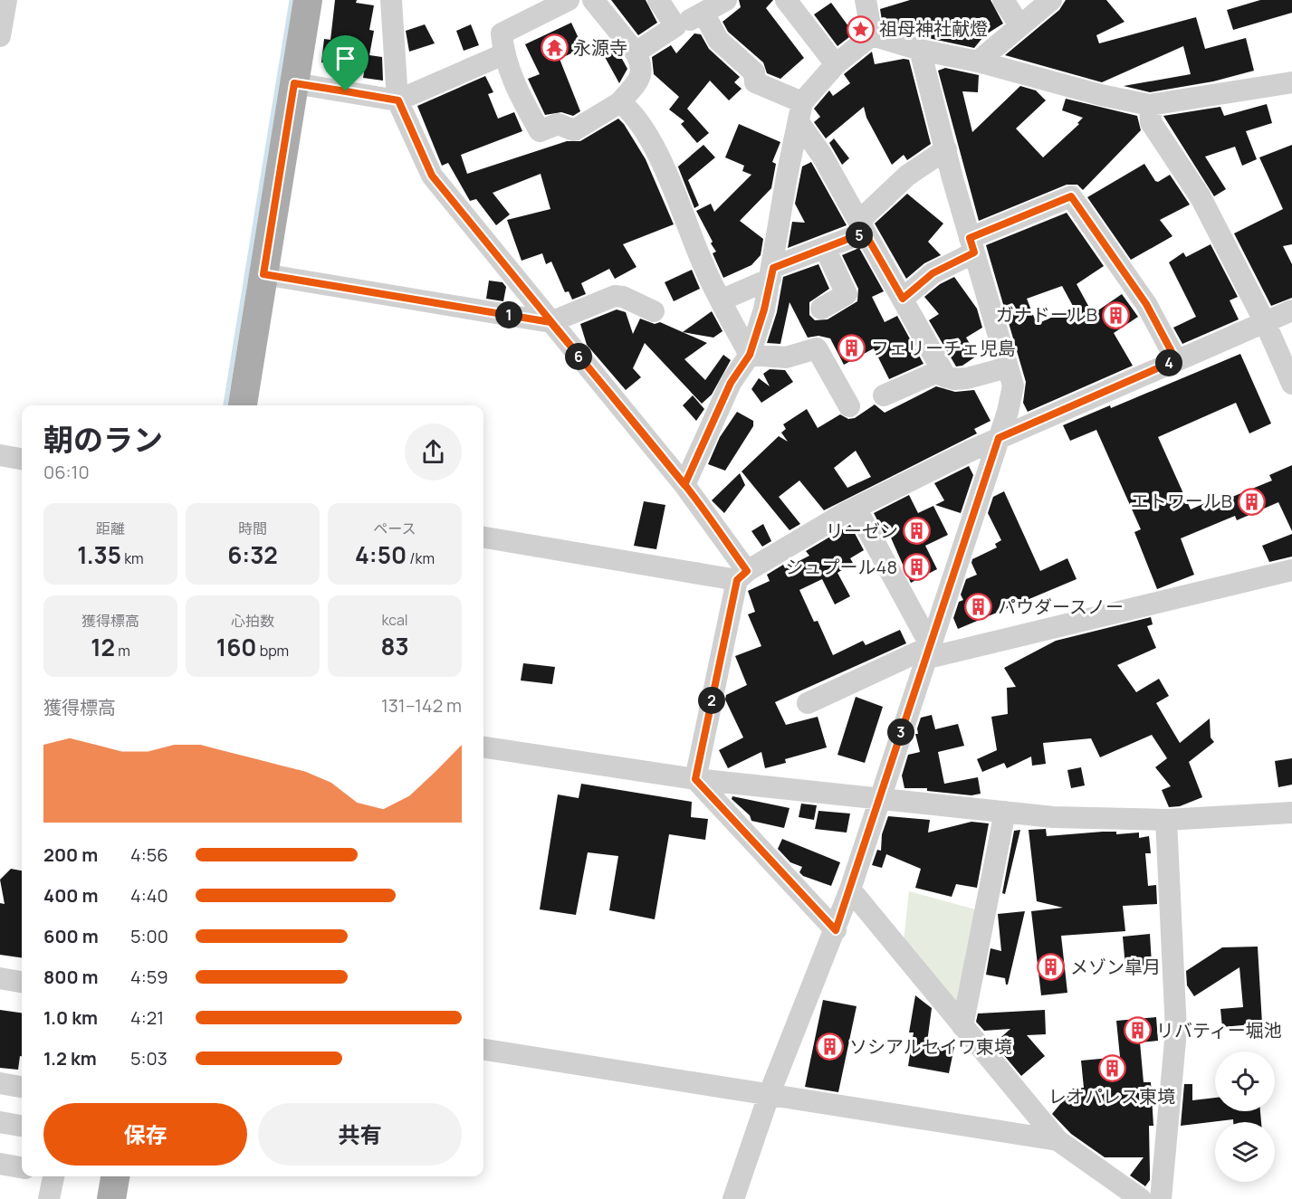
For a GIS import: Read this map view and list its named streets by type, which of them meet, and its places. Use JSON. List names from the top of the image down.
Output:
{
  "places": {
    "place": ["祖母神社献燈"],
    "temple": ["永源寺"],
    "building": [
      "ガナドールB",
      "フェリーチェ児島",
      "エトワールB",
      "リーゼン",
      "シュプール48",
      "パウダースノー",
      "メゾン皐月",
      "リバティー堀池",
      "ソシアルセイワ東境",
      "レオパレス東境"
    ]
  },
  "page": {
    "pins": [
      "5",
      "1",
      "6",
      "4",
      "2",
      "3"
    ],
    "heading": ["朝のラン", "06:10"],
    "stats": [
      ["距離", "1.35 km"],
      ["時間", "6:32"],
      ["ペース", "4:50 /km"],
      ["獲得標高", "12 m"],
      ["心拍数", "160 bpm"],
      ["kcal", "83"]
    ],
    "chart": ["獲得標高", "131–142 m"],
    "list": [
      {
        "name": "200 m",
        "note": "4:56"
      },
      {
        "name": "400 m",
        "note": "4:40"
      },
      {
        "name": "600 m",
        "note": "5:00"
      },
      {
        "name": "800 m",
        "note": "4:59"
      },
      {
        "name": "1.0 km",
        "note": "4:21"
      },
      {
        "name": "1.2 km",
        "note": "5:03"
      }
    ],
    "buttons": ["保存", "共有"]
  }
}
